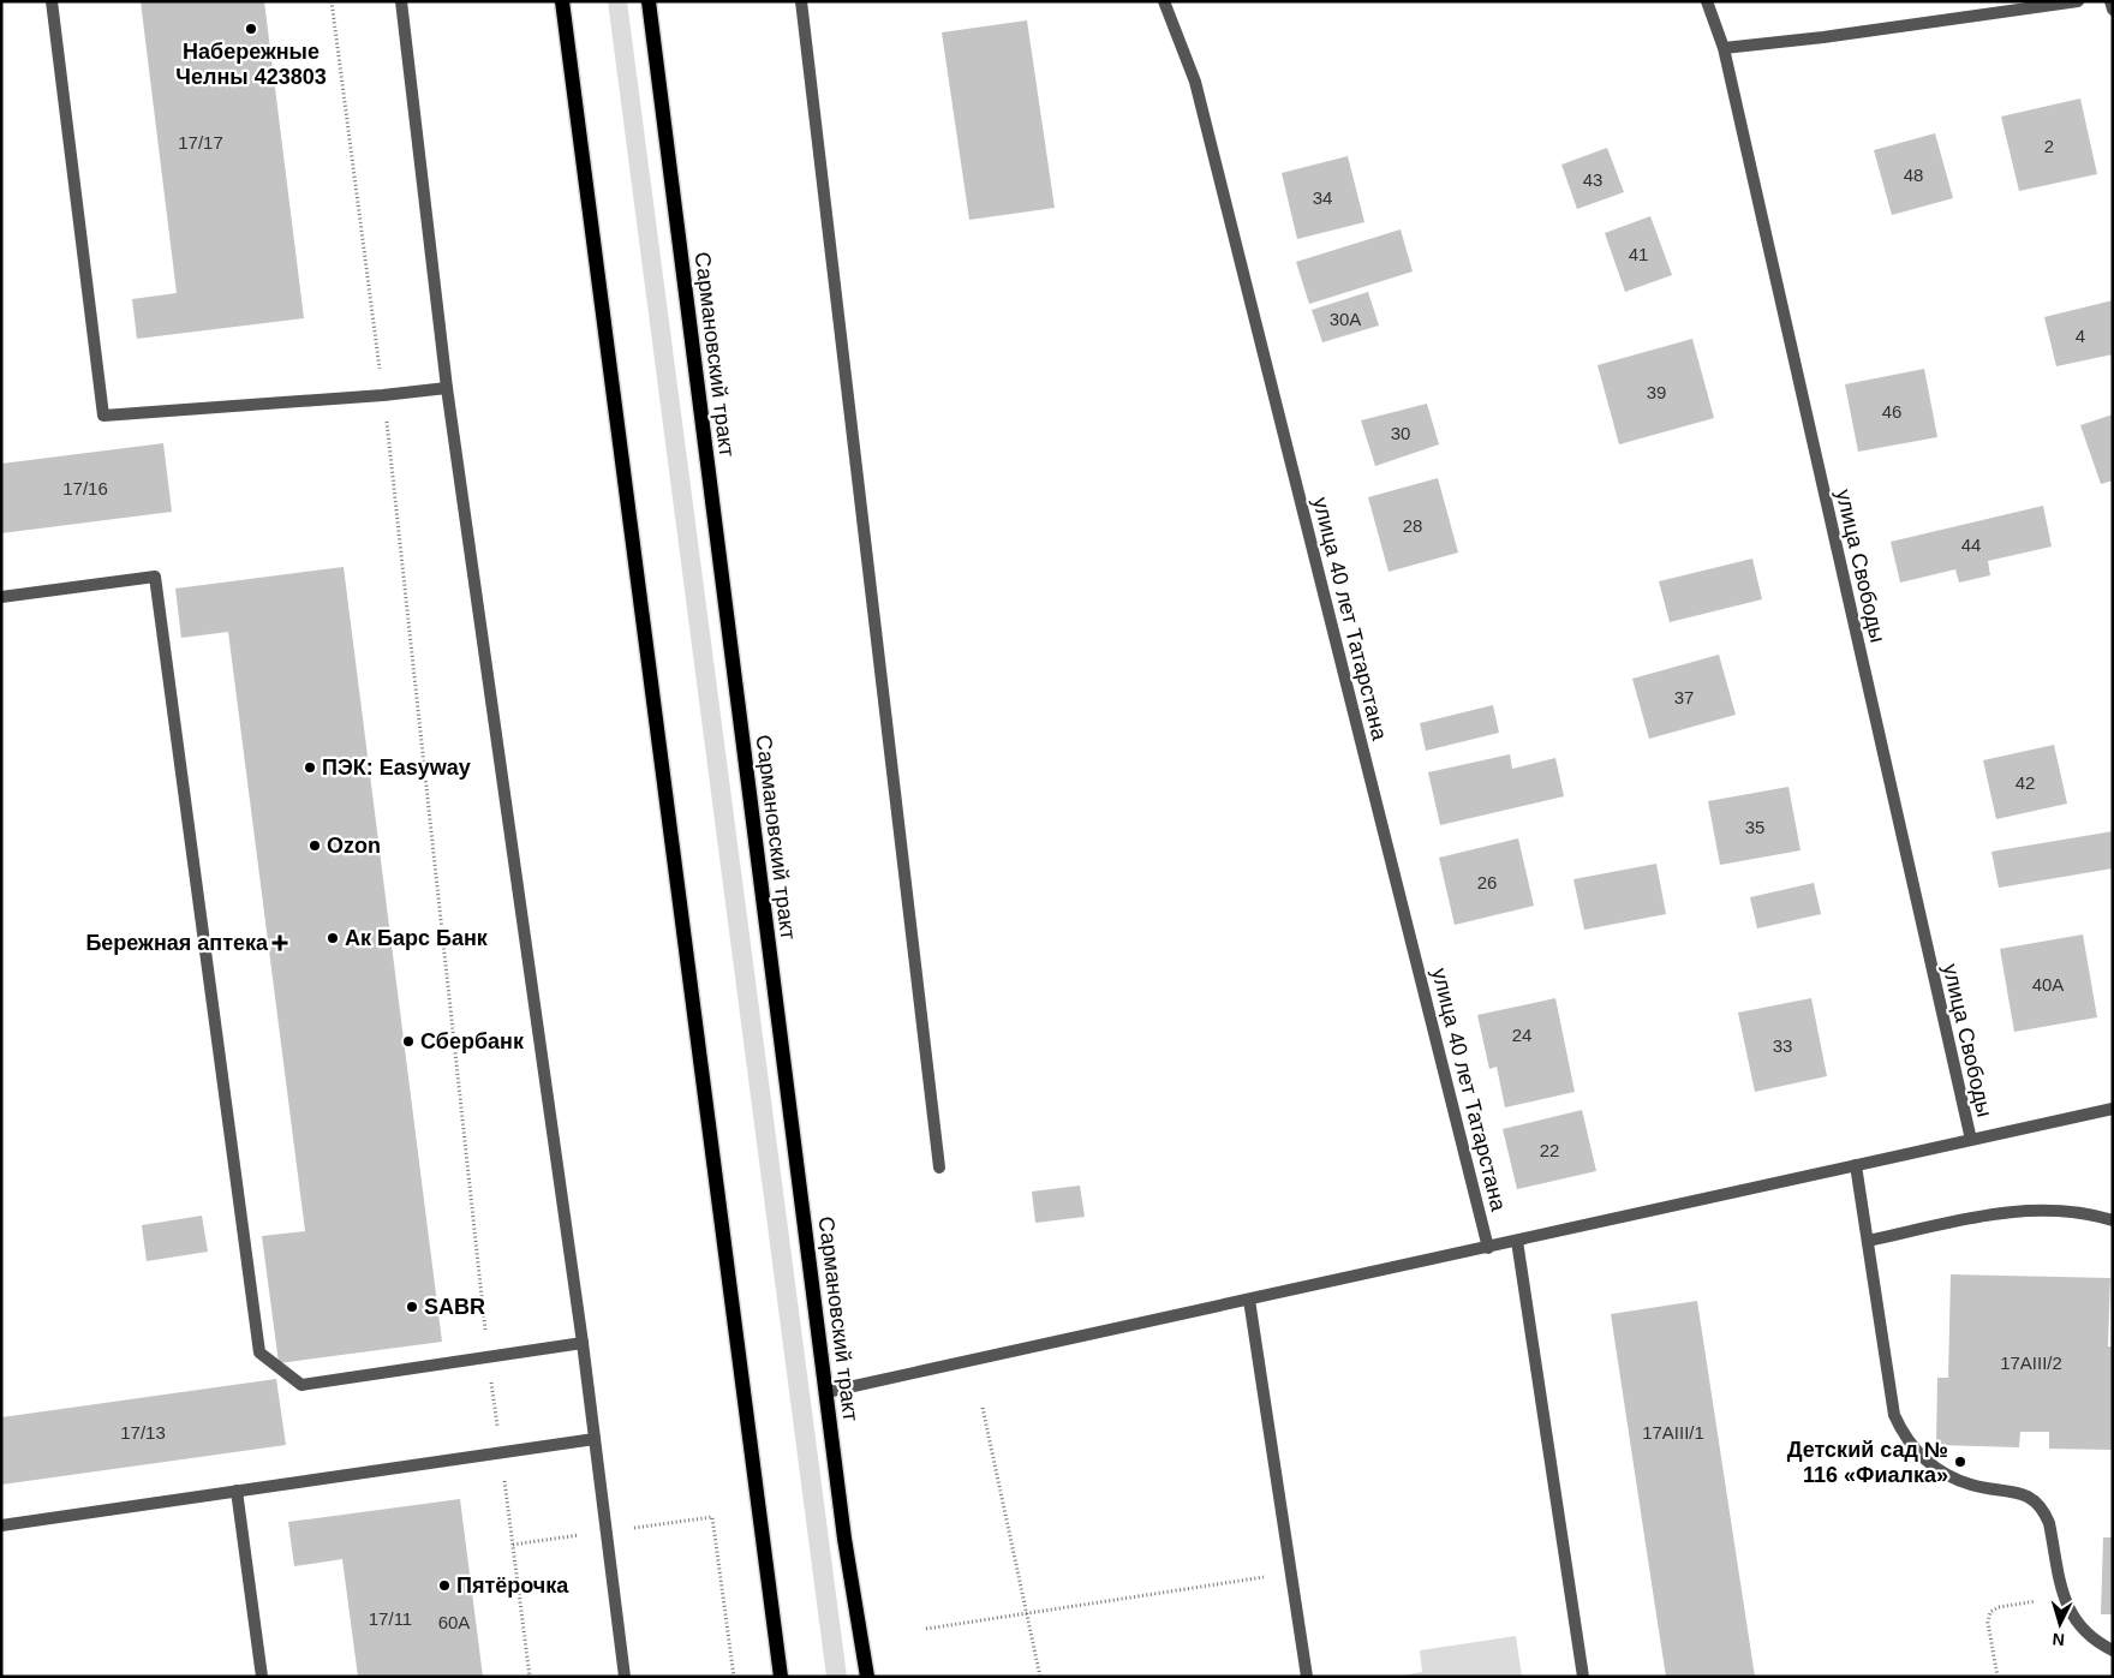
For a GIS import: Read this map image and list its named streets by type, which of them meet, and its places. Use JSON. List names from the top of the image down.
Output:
{
  "streets": {
    "main road": ["Сармановский тракт"],
    "street": ["улица Свободы", "улица 40 лет Татарстана"]
  },
  "places": {
    "other": [
      "Набережные Челны 423803",
      "ПЭК: Easyway",
      "Ozon",
      "Ак Барс Банк",
      "Сбербанк",
      "SABR",
      "Детский сад № 116 «Фиалка»",
      "Пятёрочка"
    ],
    "health": ["Бережная аптека"]
  },
  "house_numbers": [
    "17/17",
    "2",
    "48",
    "43",
    "34",
    "41",
    "30А",
    "4",
    "39",
    "46",
    "30",
    "17/16",
    "28",
    "44",
    "37",
    "42",
    "35",
    "26",
    "40А",
    "24",
    "33",
    "22",
    "17АIII/2",
    "17/13",
    "17АIII/1",
    "17/11",
    "60А"
  ],
  "north": "bottom"
}
